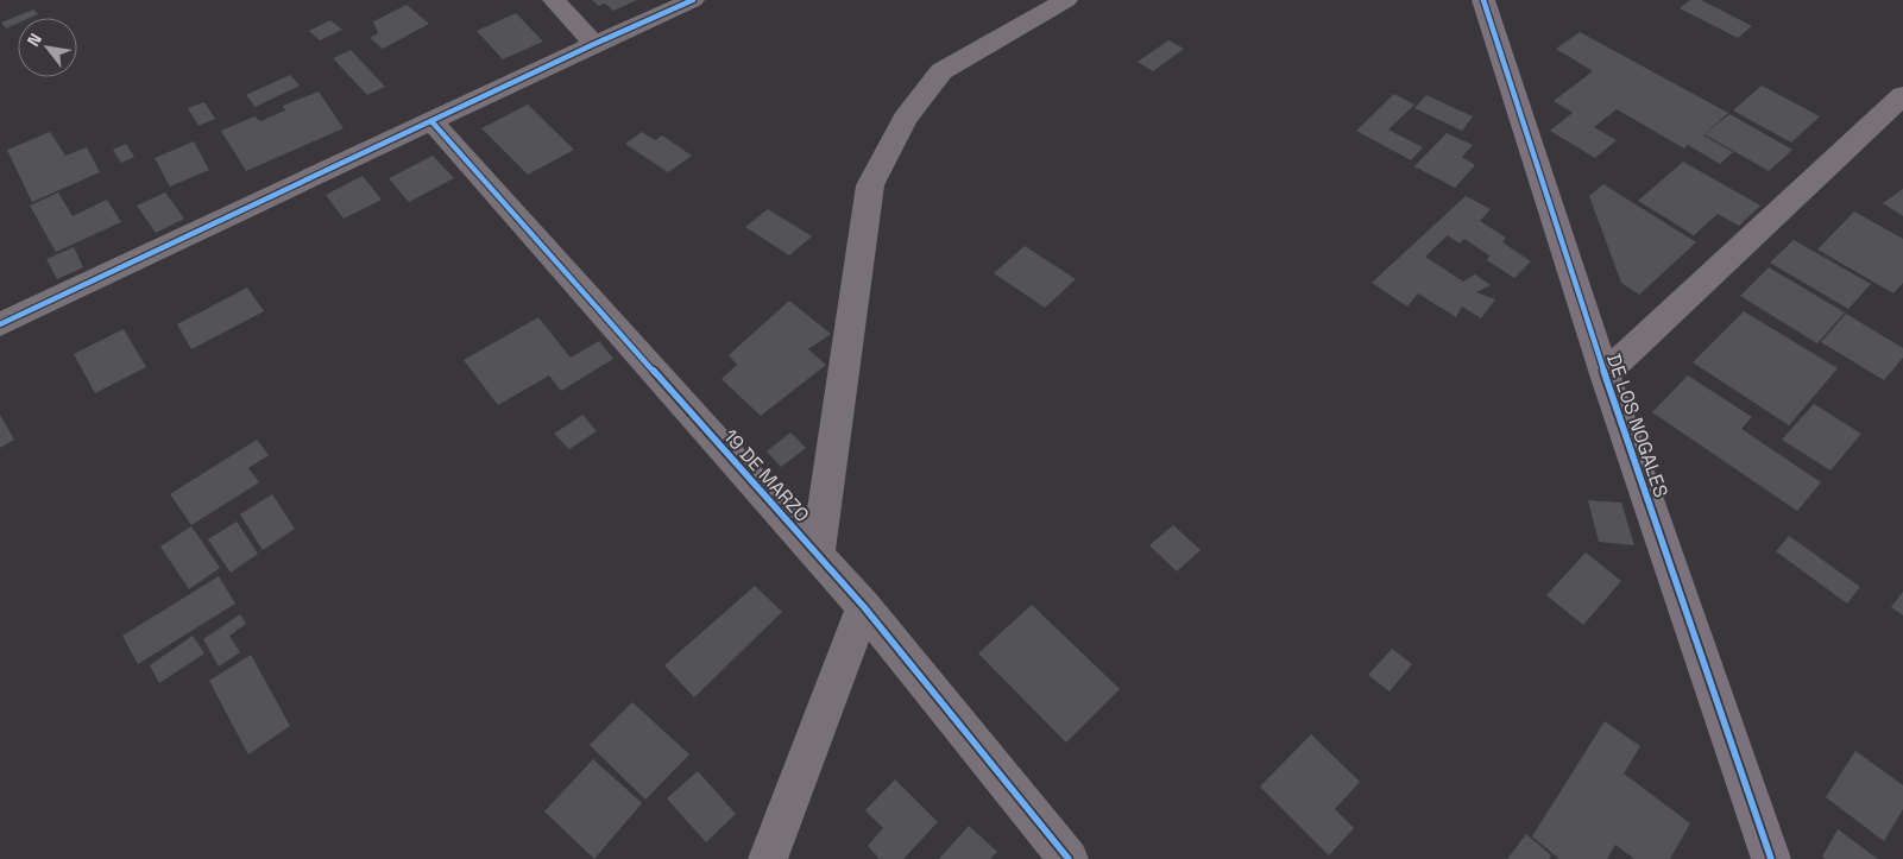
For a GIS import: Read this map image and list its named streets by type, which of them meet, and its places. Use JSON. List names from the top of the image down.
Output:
{
  "streets": {
    "street": ["DE LOS NOGALES", "19 DE MARZO"]
  },
  "north": "top left"
}
